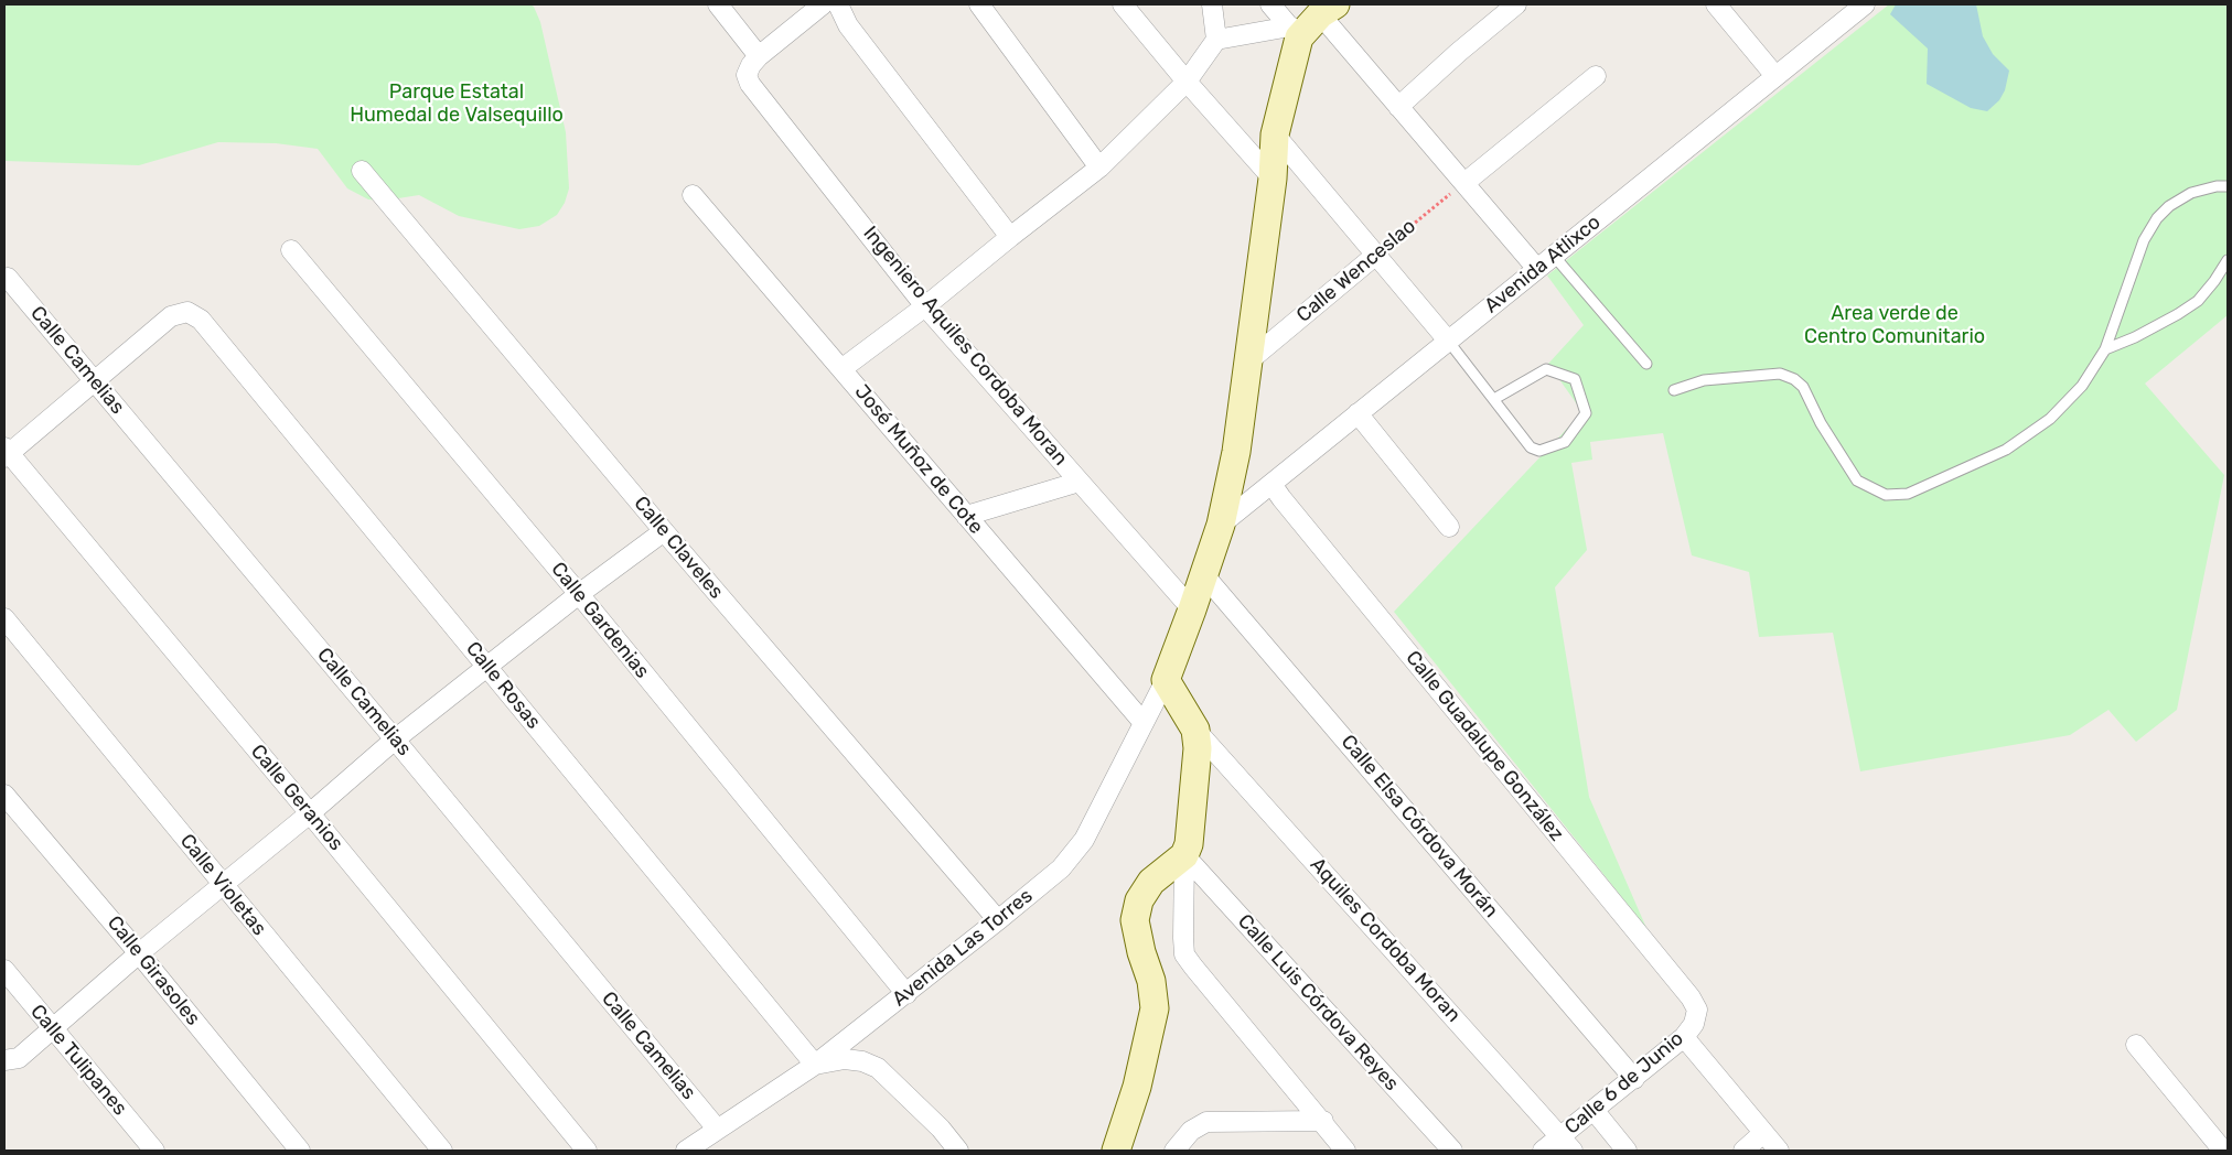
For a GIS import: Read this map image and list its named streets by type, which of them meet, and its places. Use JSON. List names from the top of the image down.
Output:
{
  "streets": {
    "street": [
      "Avenida Atlixco",
      "Calle Wenceslao",
      "Ingeniero Aquiles Cordoba Moran",
      "Calle Camelias",
      "José Muñoz de Cote",
      "Calle Claveles",
      "Calle Gardenias",
      "Calle Rosas",
      "Calle Guadalupe González",
      "Calle Geranios",
      "Calle Elsa Córdova Morán",
      "Calle Violetas",
      "Aquiles Cordoba Moran",
      "Avenida Las Torres",
      "Calle Girasoles",
      "Calle Luis Córdova Reyes",
      "Calle Tulipanes",
      "Calle 6 de Junio"
    ]
  },
  "crossings": [
    ["Avenida Atlixco", "Calle Guadalupe González"],
    ["Calle Camelias", "Calle Rosas"],
    ["Calle Camelias", "Avenida Las Torres"],
    ["José Muñoz de Cote", "Avenida Las Torres"],
    ["Calle Claveles", "Avenida Las Torres"],
    ["Calle Gardenias", "Avenida Las Torres"],
    ["Calle Rosas", "Avenida Las Torres"],
    ["Calle Guadalupe González", "Calle 6 de Junio"],
    ["Calle Elsa Córdova Morán", "Calle 6 de Junio"],
    ["Aquiles Cordoba Moran", "Avenida Las Torres"],
    ["Aquiles Cordoba Moran", "Calle Luis Córdova Reyes"],
    ["Aquiles Cordoba Moran", "Calle 6 de Junio"]
  ],
  "parks": ["Parque Estatal Humedal de Valsequillo", "Area verde de Centro Comunitario"]
}
